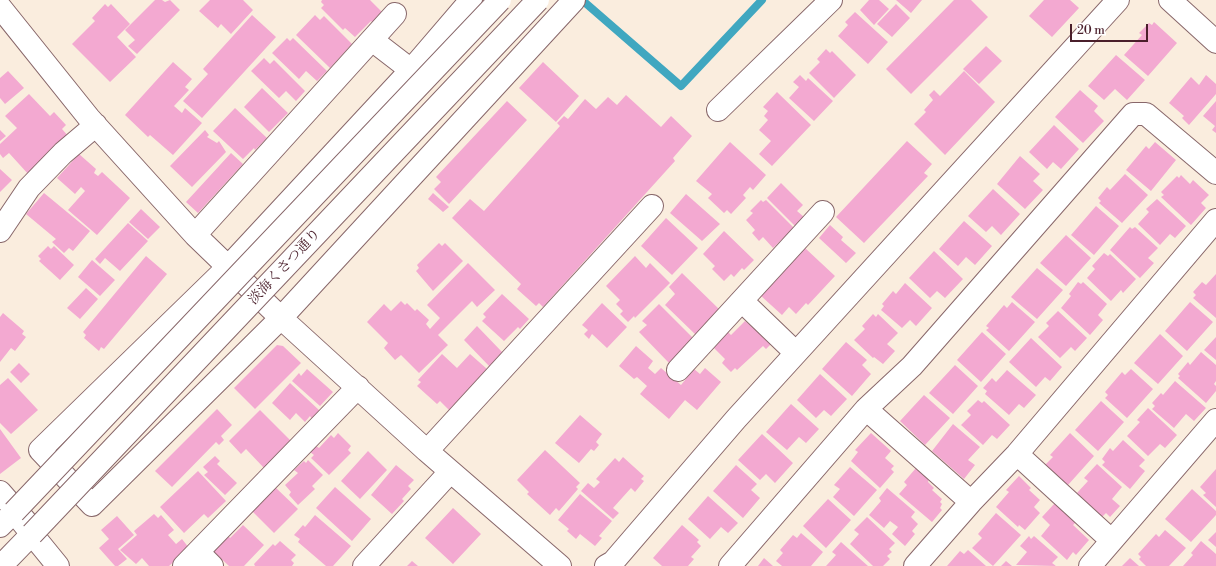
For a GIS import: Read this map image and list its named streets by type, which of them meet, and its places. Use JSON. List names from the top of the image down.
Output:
{
  "streets": {
    "street": ["淡海くさつ通り"]
  },
  "scale_bar": "20 m"
}
